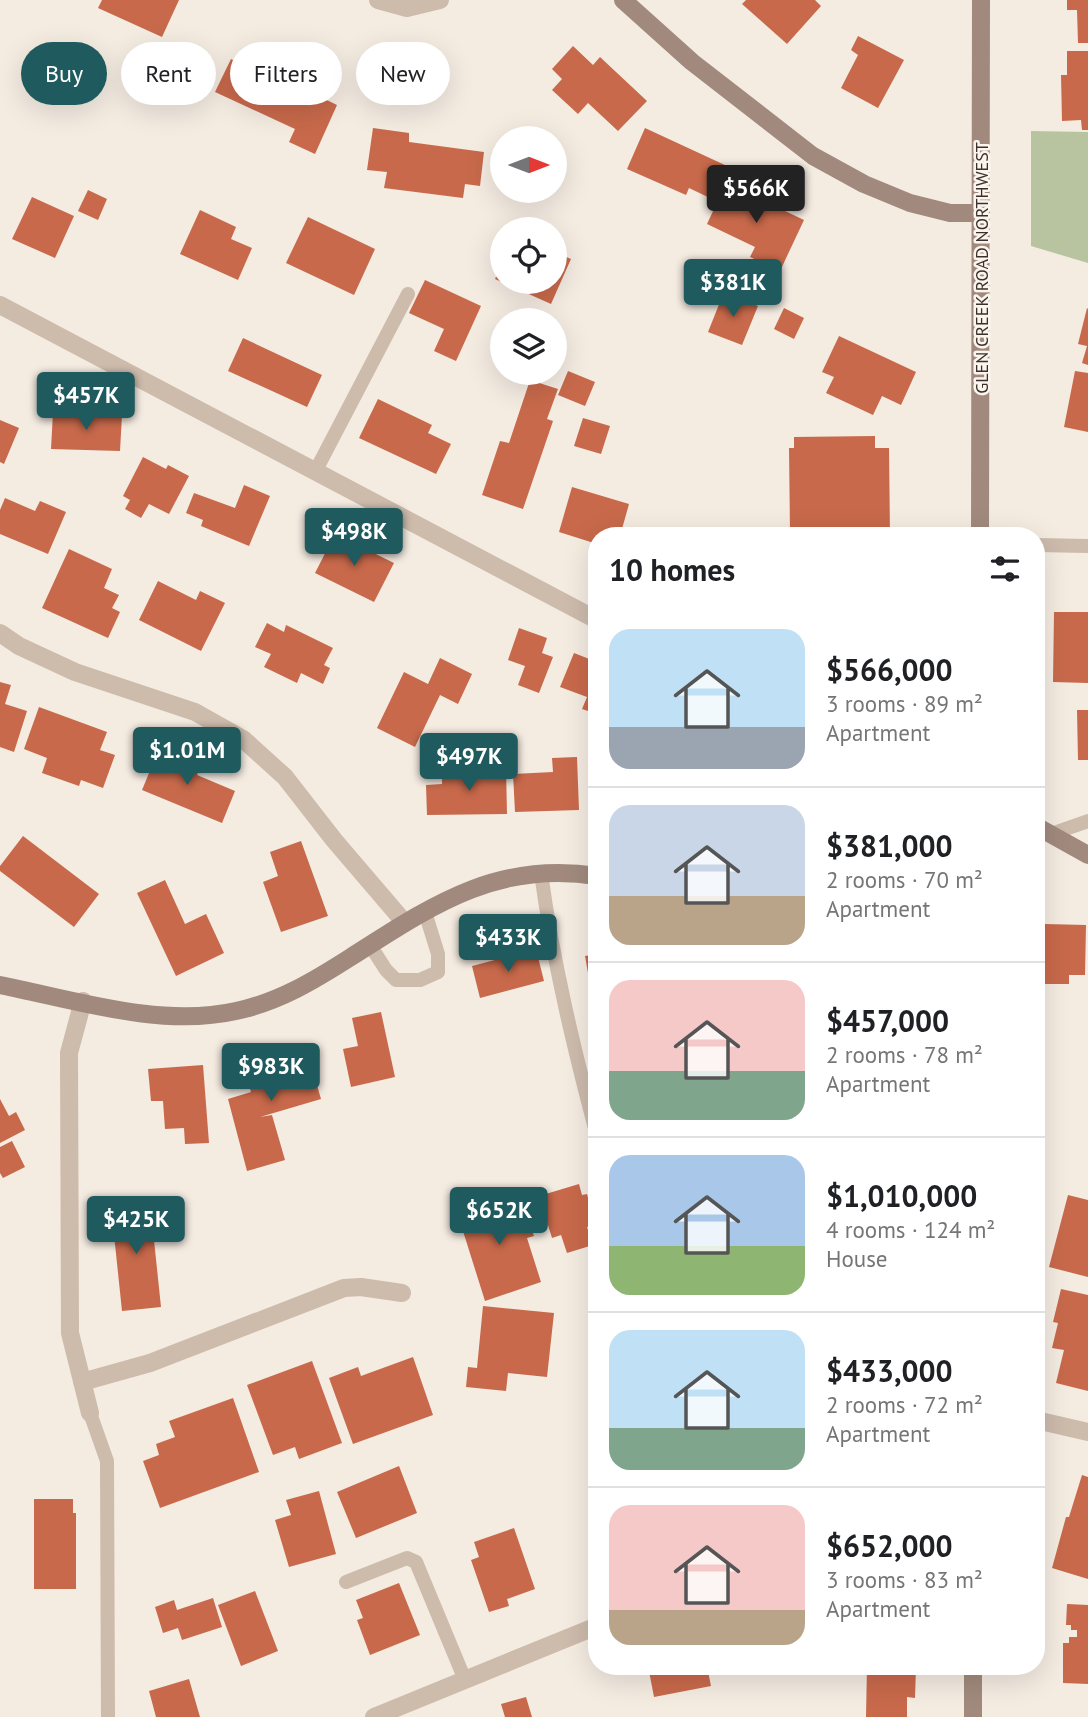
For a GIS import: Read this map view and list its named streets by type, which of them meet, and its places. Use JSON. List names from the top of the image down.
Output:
{
  "streets": {
    "street": ["GLEN CREEK ROAD NORTHWEST"]
  },
  "north": "right",
  "page": {
    "chip": [
      "Buy",
      "Rent",
      "Filters",
      "New"
    ],
    "price": [
      "$566K",
      "$381K",
      "$457K",
      "$498K",
      "$1.01M",
      "$497K",
      "$433K",
      "$983K",
      "$652K",
      "$425K"
    ],
    "heading": "10 homes",
    "list": [
      {
        "name": "$566,000",
        "note": "3 rooms · 89 m² · Apartment"
      },
      {
        "name": "$381,000",
        "note": "2 rooms · 70 m² · Apartment"
      },
      {
        "name": "$457,000",
        "note": "2 rooms · 78 m² · Apartment"
      },
      {
        "name": "$1,010,000",
        "note": "4 rooms · 124 m² · House"
      },
      {
        "name": "$433,000",
        "note": "2 rooms · 72 m² · Apartment"
      },
      {
        "name": "$652,000",
        "note": "3 rooms · 83 m² · Apartment"
      }
    ]
  }
}
